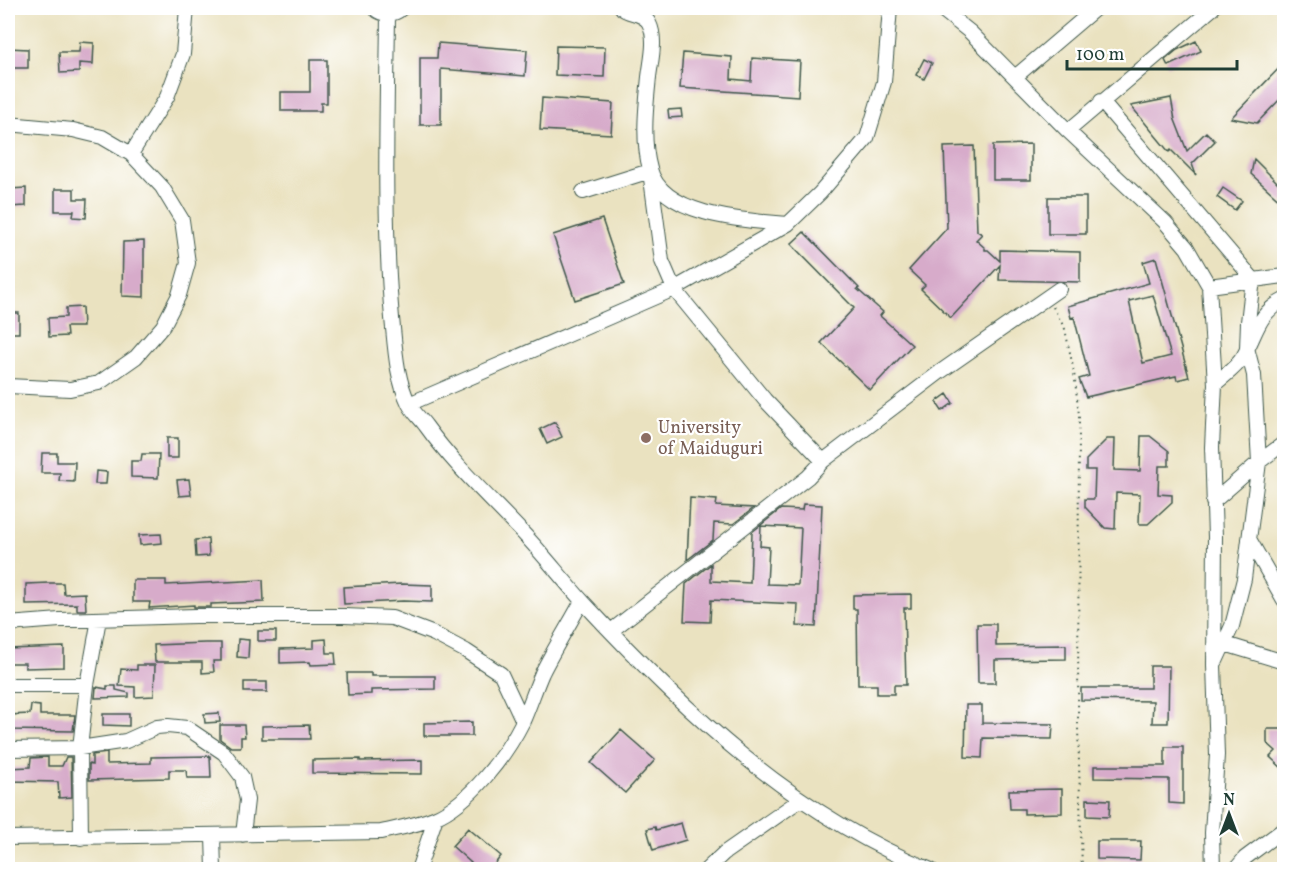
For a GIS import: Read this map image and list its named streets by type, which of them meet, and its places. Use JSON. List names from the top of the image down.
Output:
{
  "places": ["University of Maiduguri"],
  "scale_bar": "100 m",
  "north": "top"
}
